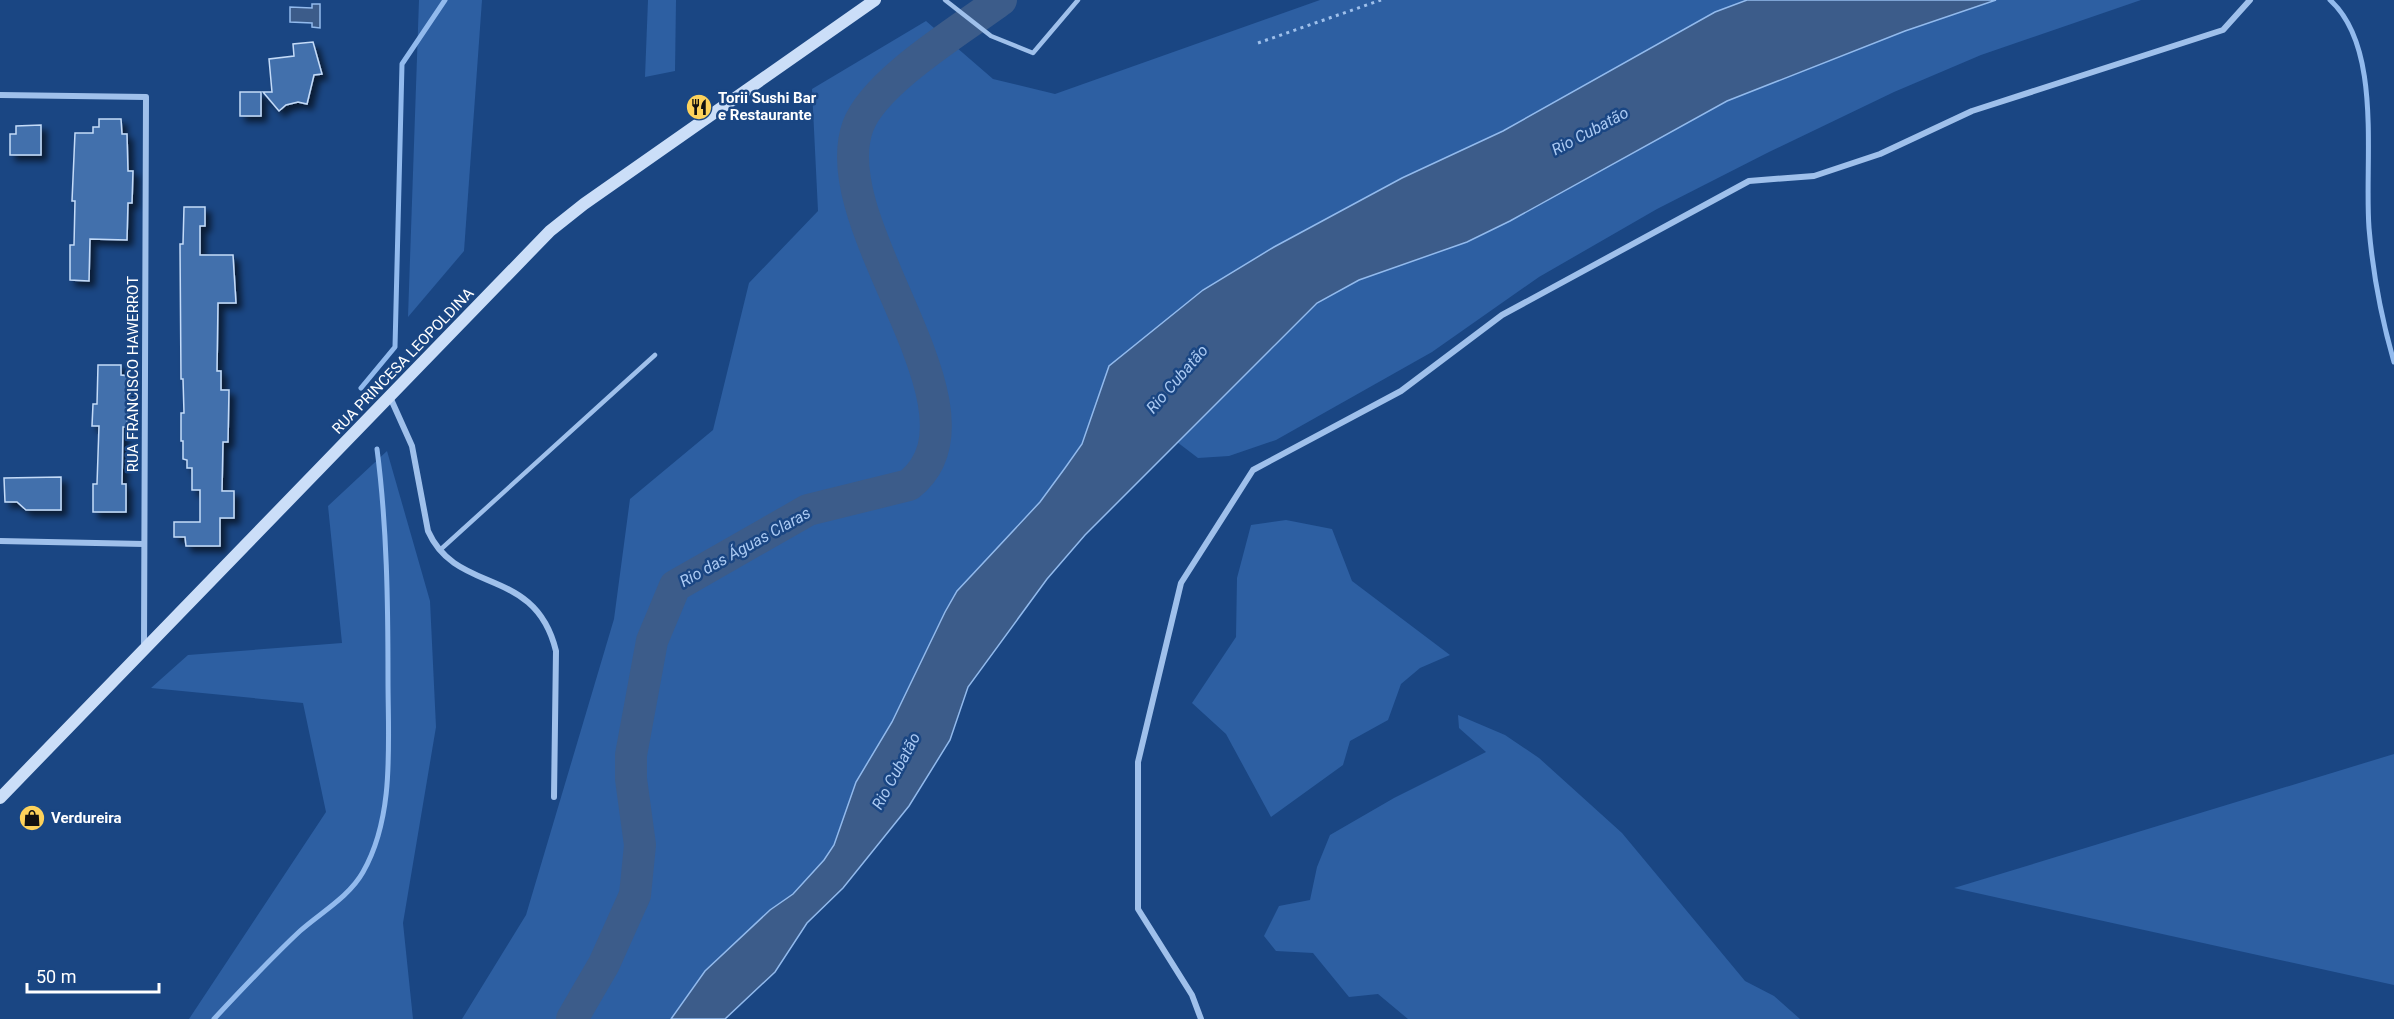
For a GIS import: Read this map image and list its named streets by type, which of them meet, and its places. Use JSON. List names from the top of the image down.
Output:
{
  "streets": {
    "street": ["RUA PRINCESA LEOPOLDINA", "RUA FRANCISCO HAWERROT"]
  },
  "crossings": [
    ["RUA PRINCESA LEOPOLDINA", "RUA FRANCISCO HAWERROT"]
  ],
  "water": ["Rio Cubatão", "Rio das Águas Claras"],
  "places": {
    "restaurant": ["Torii Sushi Bar e Restaurante"],
    "shop": ["Verdureira"]
  },
  "scale_bar": "50 m"
}
